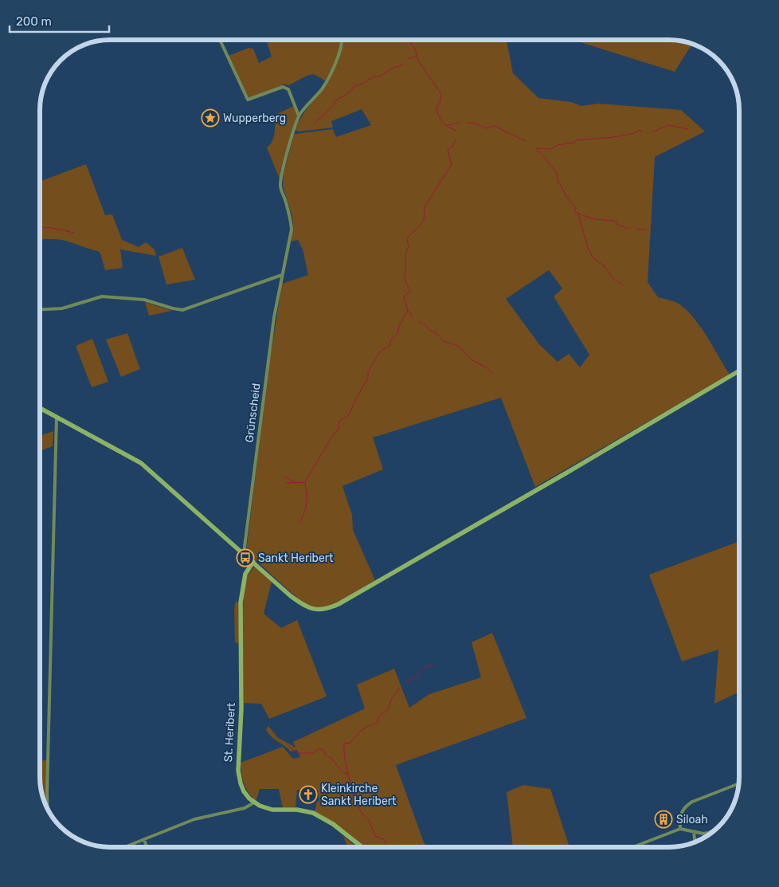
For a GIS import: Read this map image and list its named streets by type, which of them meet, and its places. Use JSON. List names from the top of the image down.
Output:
{
  "streets": {
    "street": ["Grünscheid", "St. Heribert"]
  },
  "places": {
    "place": ["Wupperberg"],
    "bus stop": ["Sankt Heribert"],
    "church": ["Kleinkirche Sankt Heribert"],
    "building": ["Siloah"]
  },
  "scale_bar": "200 m"
}
